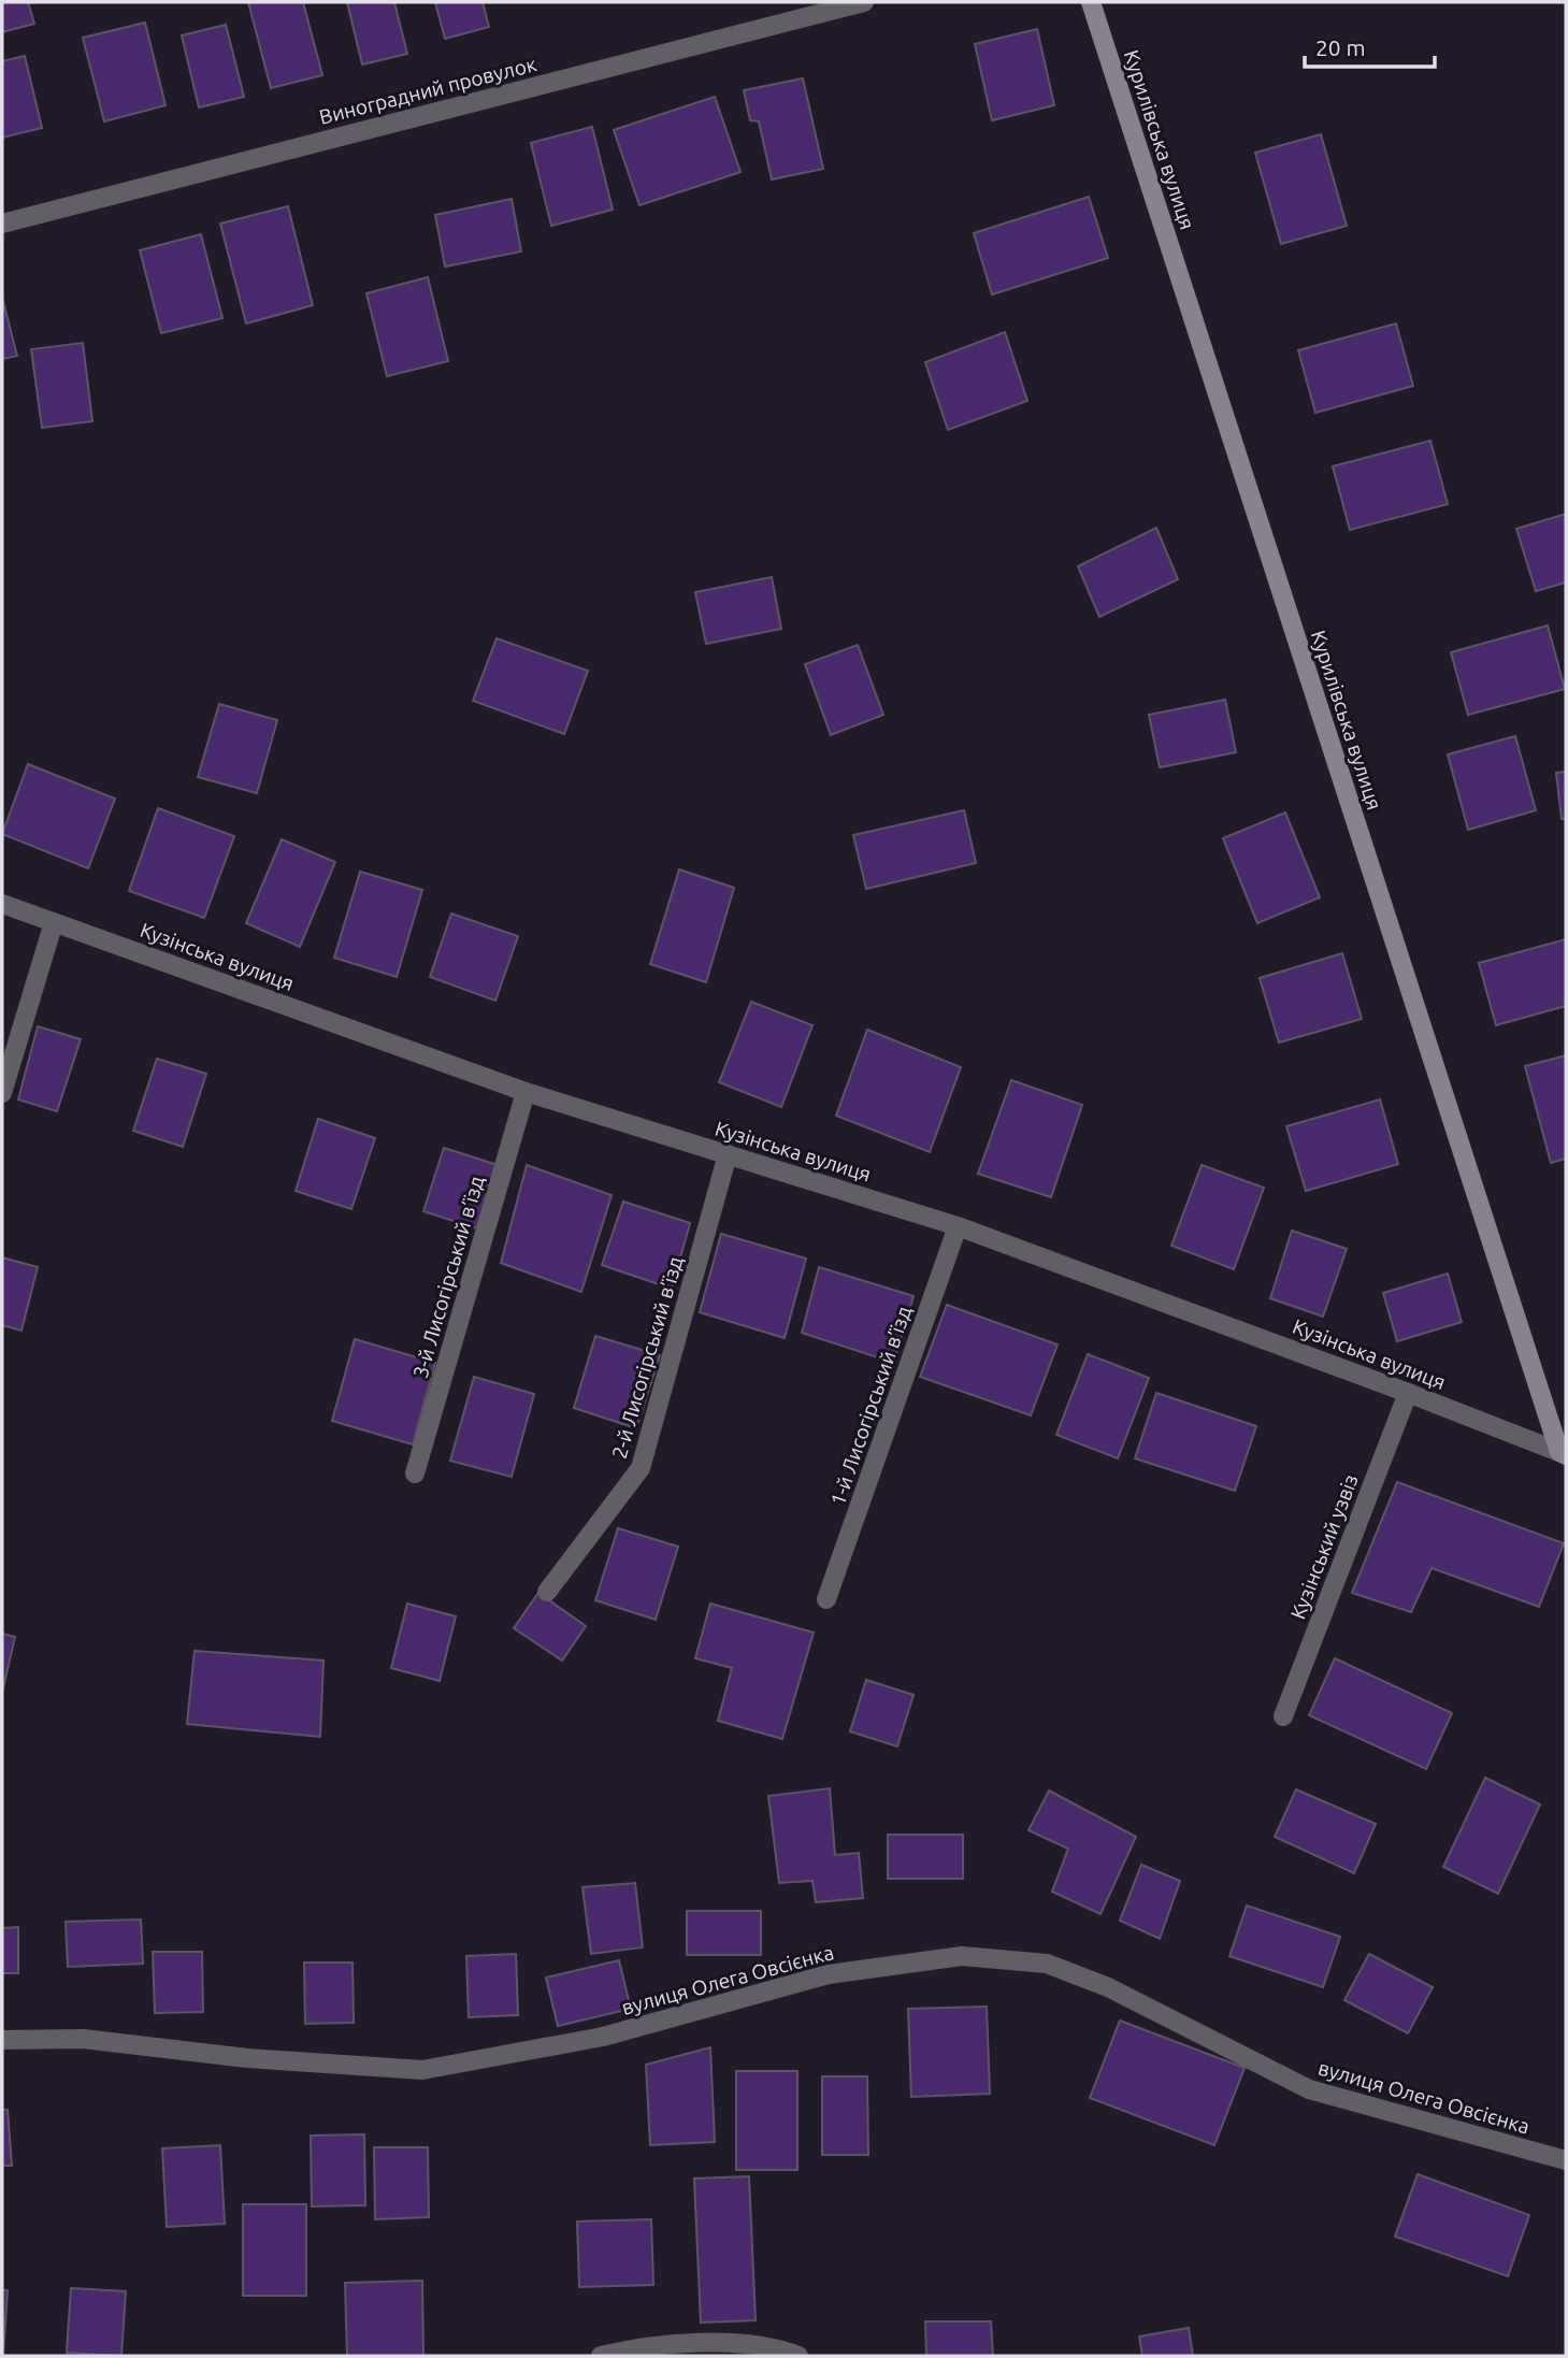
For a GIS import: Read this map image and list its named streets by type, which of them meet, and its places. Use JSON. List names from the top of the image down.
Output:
{
  "streets": {
    "main road": ["Курилівська вулиця"],
    "street": [
      "Виноградний провулок",
      "Кузінська вулиця",
      "3-й Лисогірський в’їзд",
      "2-й Лисогірський в’їзд",
      "1-й Лисогірський в’їзд",
      "Кузінський узвіз",
      "вулиця Олега Овсієнка"
    ]
  },
  "crossings": [
    ["Курилівська вулиця", "Кузінська вулиця"],
    ["Кузінська вулиця", "3-й Лисогірський в’їзд"],
    ["Кузінська вулиця", "2-й Лисогірський в’їзд"],
    ["Кузінська вулиця", "1-й Лисогірський в’їзд"],
    ["Кузінська вулиця", "Кузінський узвіз"]
  ],
  "scale_bar": "20 m"
}
